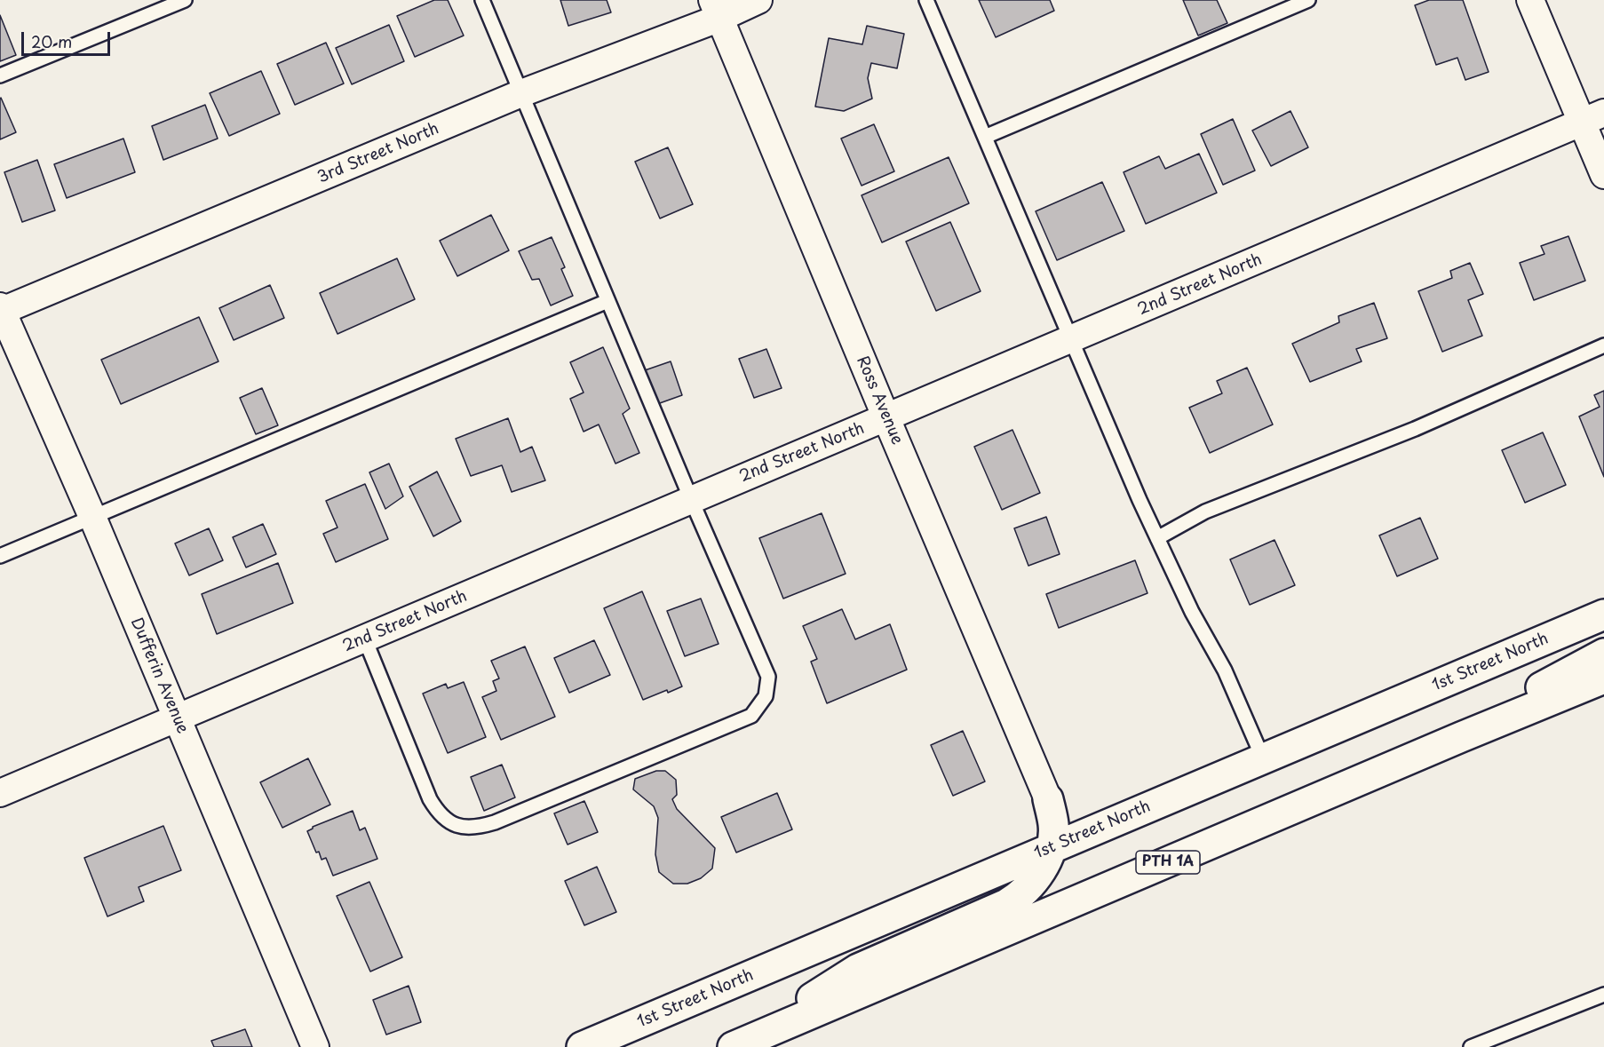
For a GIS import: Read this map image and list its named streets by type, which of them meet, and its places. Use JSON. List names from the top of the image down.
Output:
{
  "streets": {
    "main road": ["1st Street North", "PTH 1A"],
    "street": [
      "3rd Street North",
      "2nd Street North",
      "Ross Avenue",
      "Dufferin Avenue"
    ]
  },
  "crossings": [
    ["3rd Street North", "Ross Avenue"],
    ["3rd Street North", "Dufferin Avenue"],
    ["2nd Street North", "Ross Avenue"],
    ["2nd Street North", "Dufferin Avenue"]
  ],
  "scale_bar": "20 m"
}
